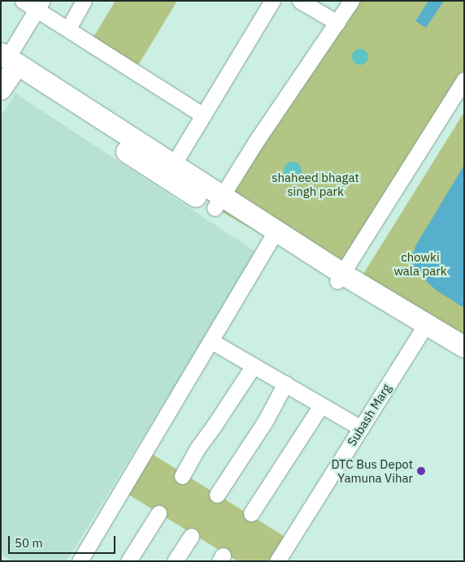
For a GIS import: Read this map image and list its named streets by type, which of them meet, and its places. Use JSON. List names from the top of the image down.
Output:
{
  "streets": {
    "street": ["Subash Marg"]
  },
  "parks": ["shaheed bhagat singh park", "chowki wala park"],
  "places": ["DTC Bus Depot Yamuna Vihar"],
  "scale_bar": "50 m"
}
